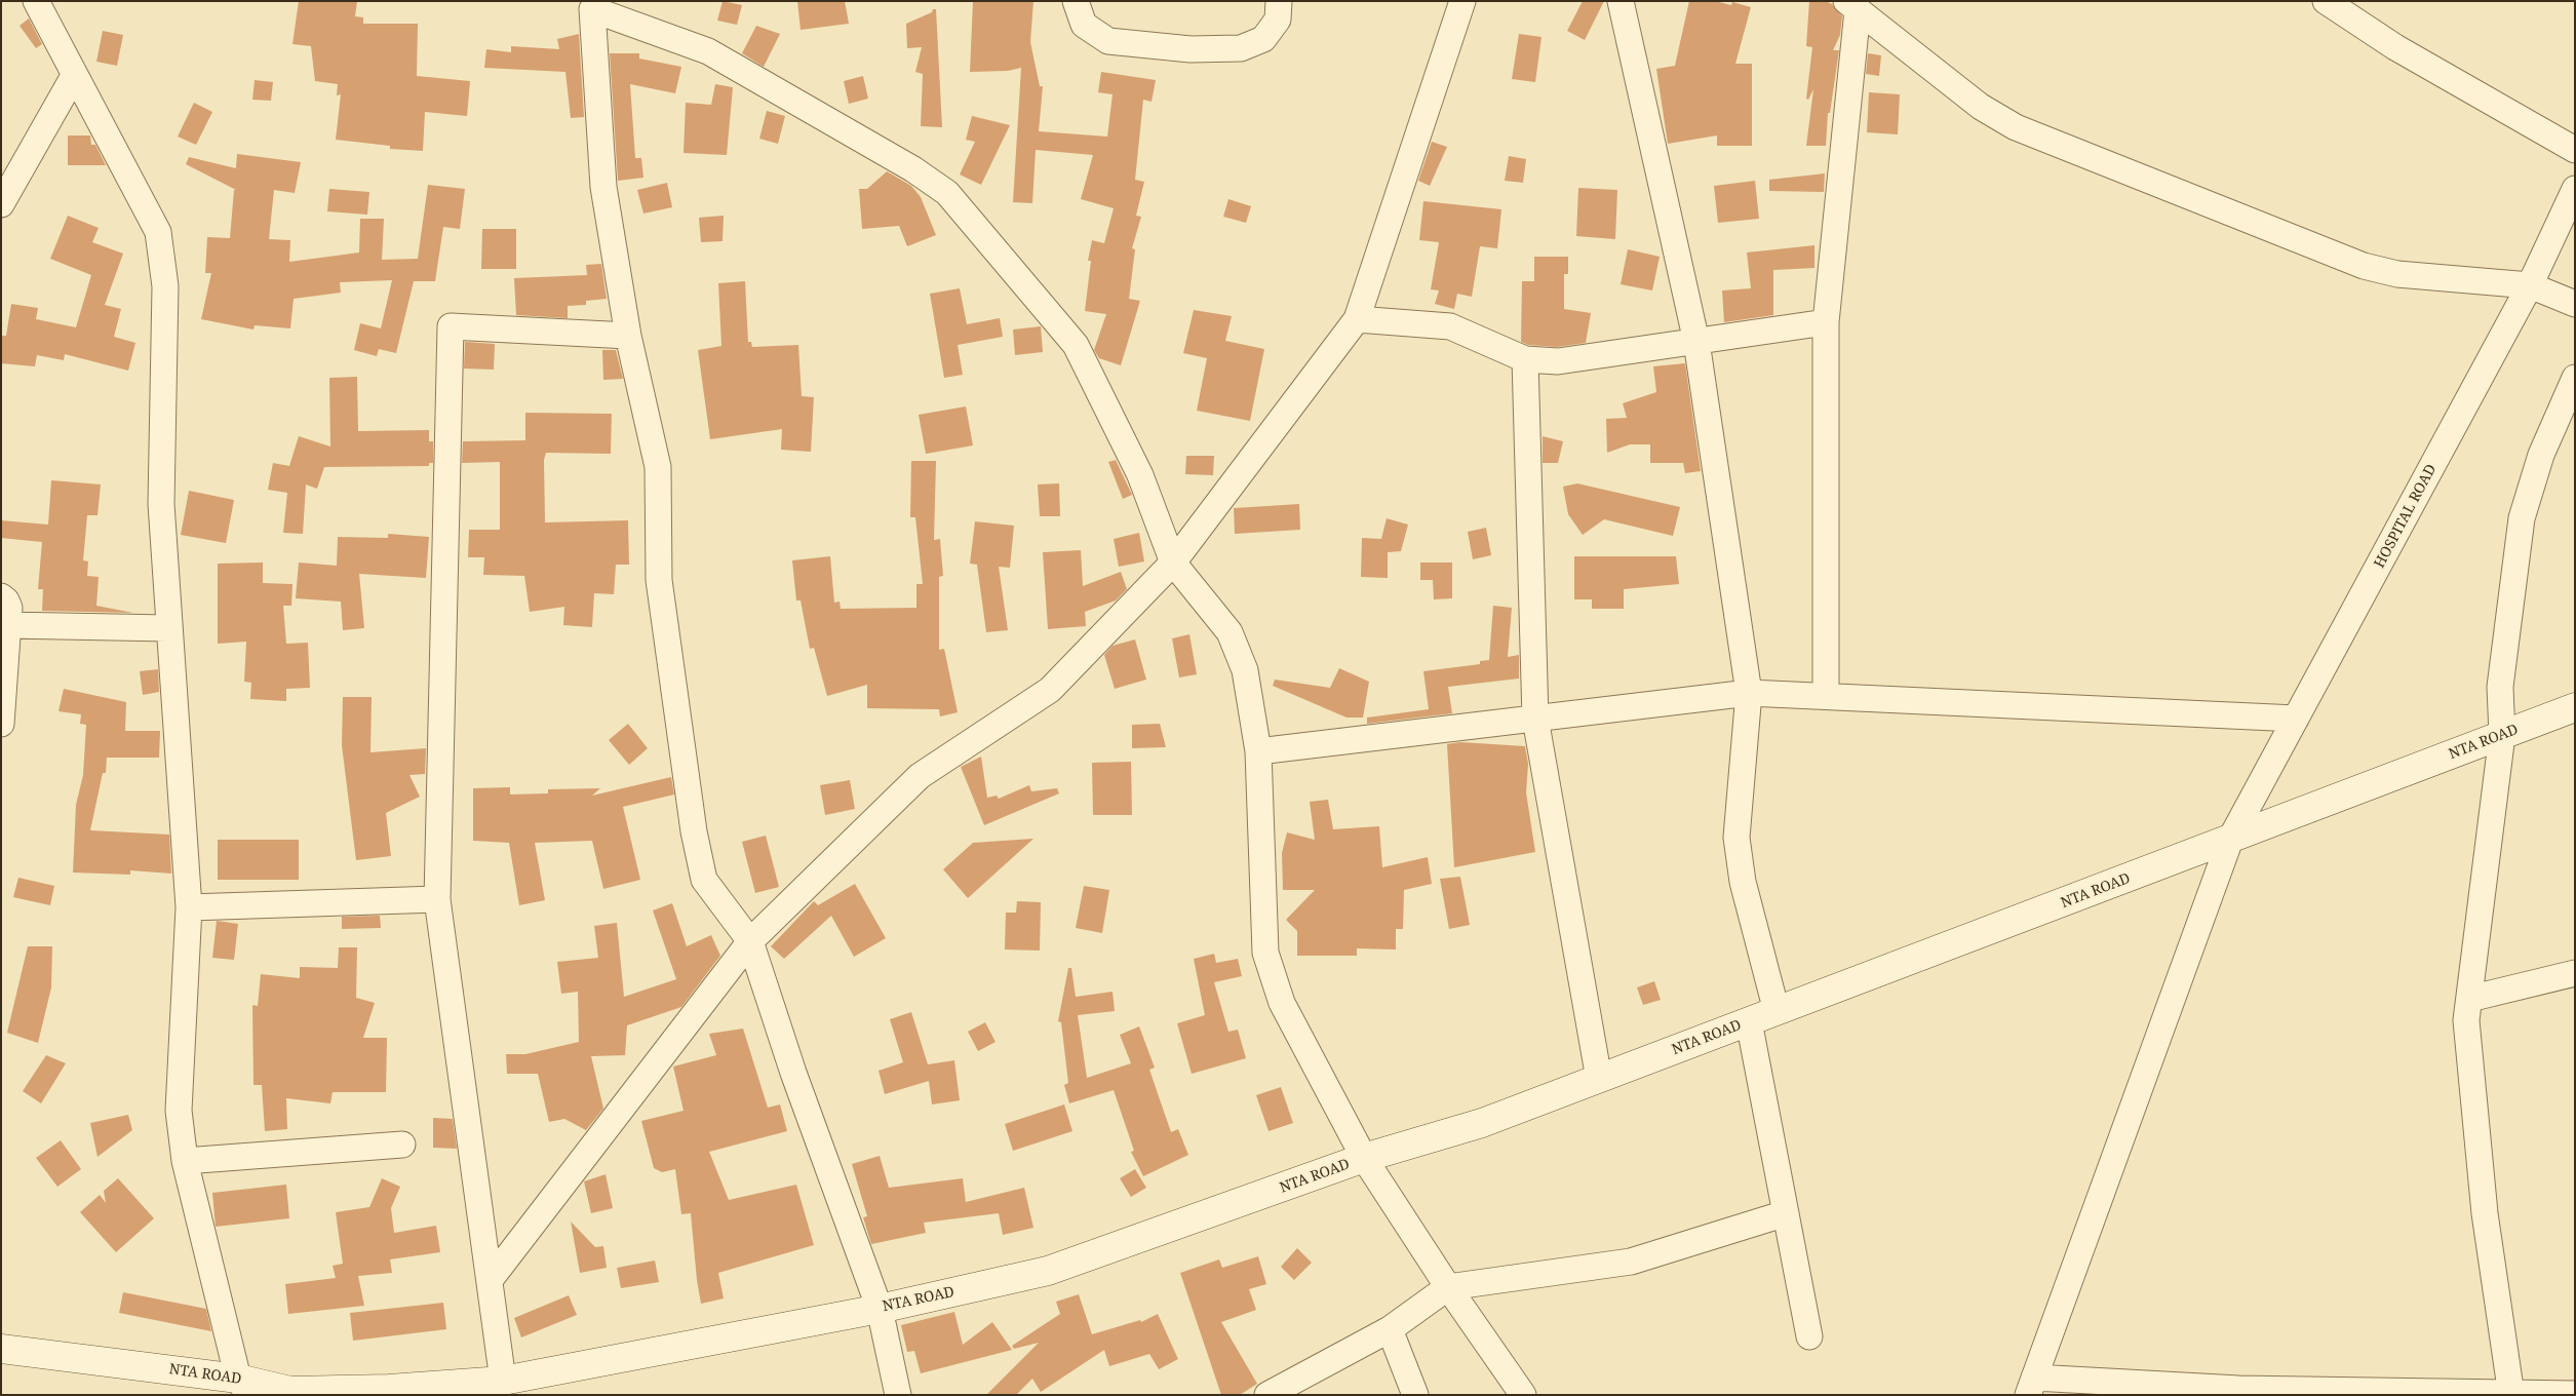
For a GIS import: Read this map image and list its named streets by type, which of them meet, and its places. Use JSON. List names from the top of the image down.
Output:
{
  "streets": {
    "street": ["HOSPITAL ROAD", "NTA ROAD"]
  },
  "crossings": [
    ["HOSPITAL ROAD", "NTA ROAD"]
  ]
}
